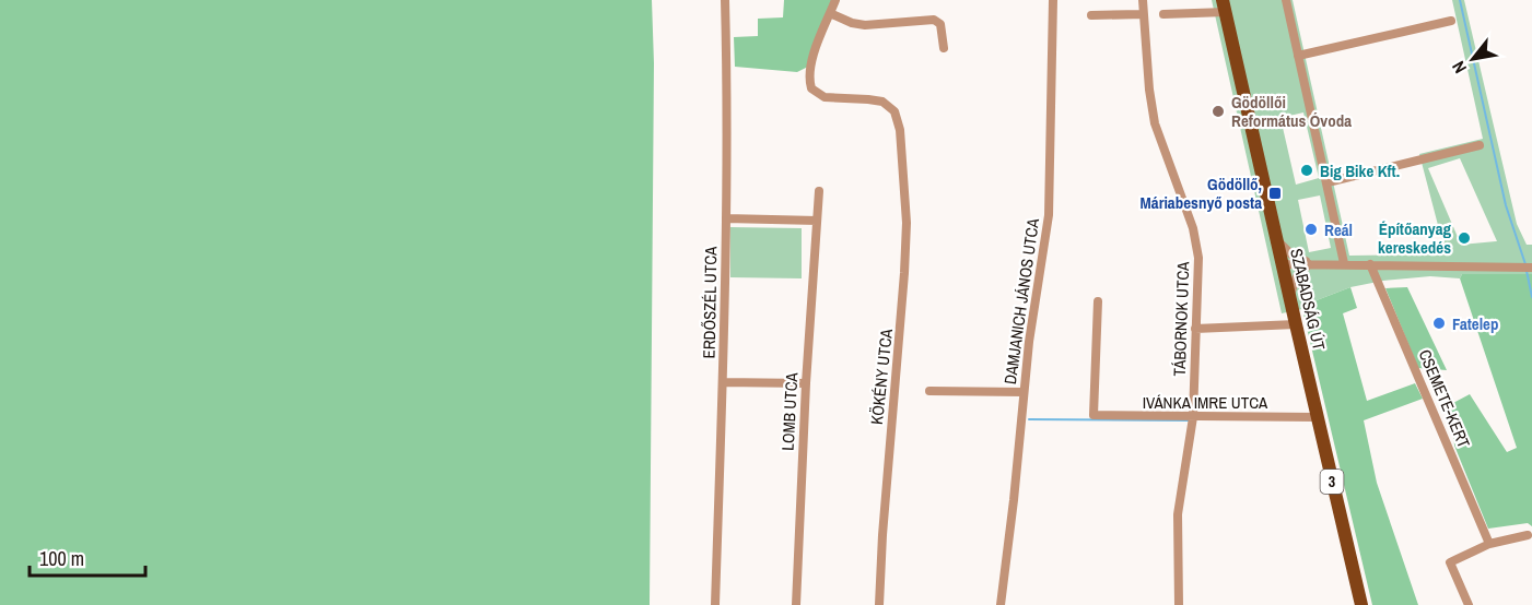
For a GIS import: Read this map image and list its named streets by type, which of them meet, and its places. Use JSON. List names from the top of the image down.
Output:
{
  "streets": {
    "main road": ["SZABADSÁG ÚT", "3"],
    "street": [
      "DAMJANICH JÁNOS UTCA",
      "ERDŐSZÉL UTCA",
      "TÁBORNOK UTCA",
      "KÖKÉNY UTCA",
      "CSEMETE-KERT",
      "IVÁNKA IMRE UTCA",
      "LOMB UTCA"
    ]
  },
  "crossings": [
    ["SZABADSÁG ÚT", "IVÁNKA IMRE UTCA"],
    ["TÁBORNOK UTCA", "IVÁNKA IMRE UTCA"]
  ],
  "places": {
    "other": [
      "Gödöllői Református Óvoda",
      "Big Bike Kft.",
      "Reál",
      "Építőanyag kereskedés",
      "Fatelep"
    ],
    "transit": ["Gödöllő, Máriabesnyő posta"]
  },
  "scale_bar": "100 m",
  "north": "bottom left"
}
